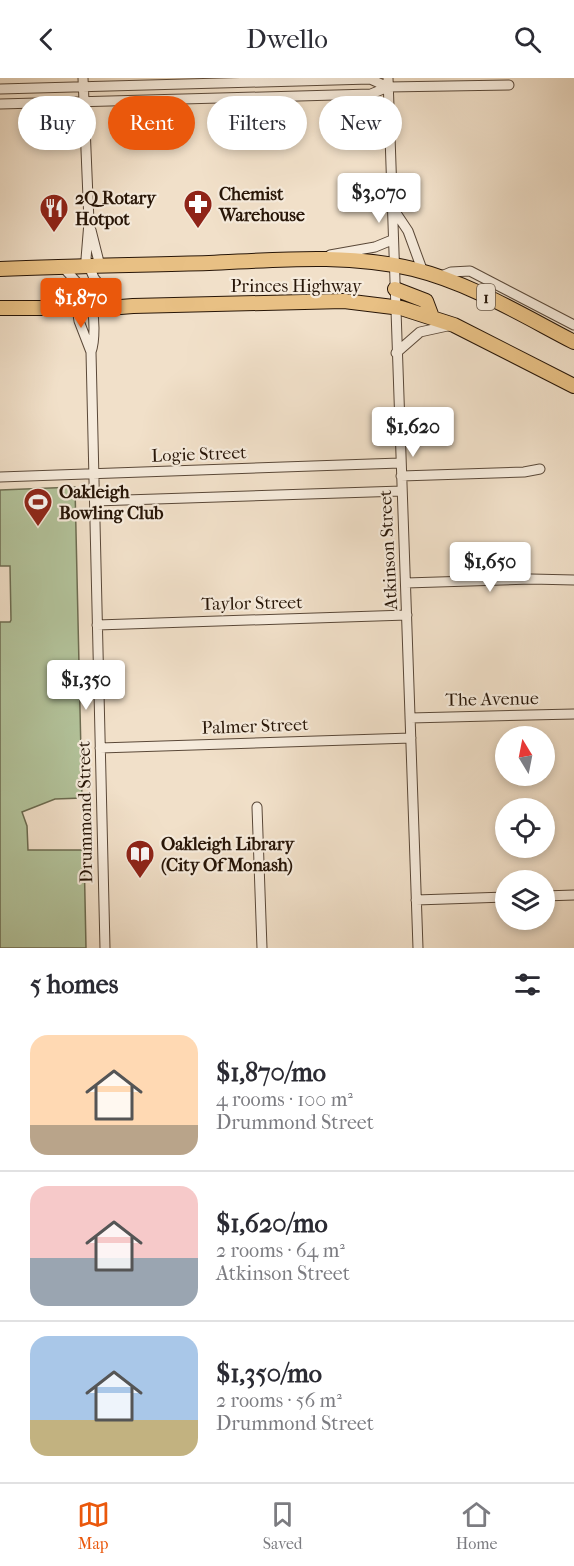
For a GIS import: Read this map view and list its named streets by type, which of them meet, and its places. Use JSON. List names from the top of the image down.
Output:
{
  "streets": {
    "highway": ["Princes Highway", "1"],
    "street": [
      "Logie Street",
      "Atkinson Street",
      "Taylor Street",
      "The Avenue",
      "Palmer Street",
      "Drummond Street"
    ]
  },
  "crossings": [
    ["Princes Highway", "Atkinson Street"],
    ["Princes Highway", "Drummond Street"],
    ["Logie Street", "Atkinson Street"],
    ["Logie Street", "Drummond Street"],
    ["Atkinson Street", "Taylor Street"],
    ["Atkinson Street", "The Avenue"],
    ["Atkinson Street", "Palmer Street"],
    ["Taylor Street", "Drummond Street"],
    ["Palmer Street", "Drummond Street"]
  ],
  "places": {
    "pharmacy": ["Chemist Warehouse"],
    "restaurant": ["2Q Rotary Hotpot"],
    "sports": ["Oakleigh Bowling Club"],
    "library": ["Oakleigh Library (City Of Monash)"]
  },
  "north": "top",
  "page": {
    "header": "Dwello",
    "chip": [
      "Buy",
      "Rent",
      "Filters",
      "New"
    ],
    "price": [
      "$3,070",
      "$1,870",
      "$1,620",
      "$1,650",
      "$1,350"
    ],
    "heading": "5 homes",
    "list": [
      {
        "name": "$1,870/mo",
        "note": "4 rooms · 100 m² · Drummond Street"
      },
      {
        "name": "$1,620/mo",
        "note": "2 rooms · 64 m² · Atkinson Street"
      },
      {
        "name": "$1,350/mo",
        "note": "2 rooms · 56 m² · Drummond Street"
      }
    ],
    "tabs": ["Map", "Saved", "Home"]
  }
}
